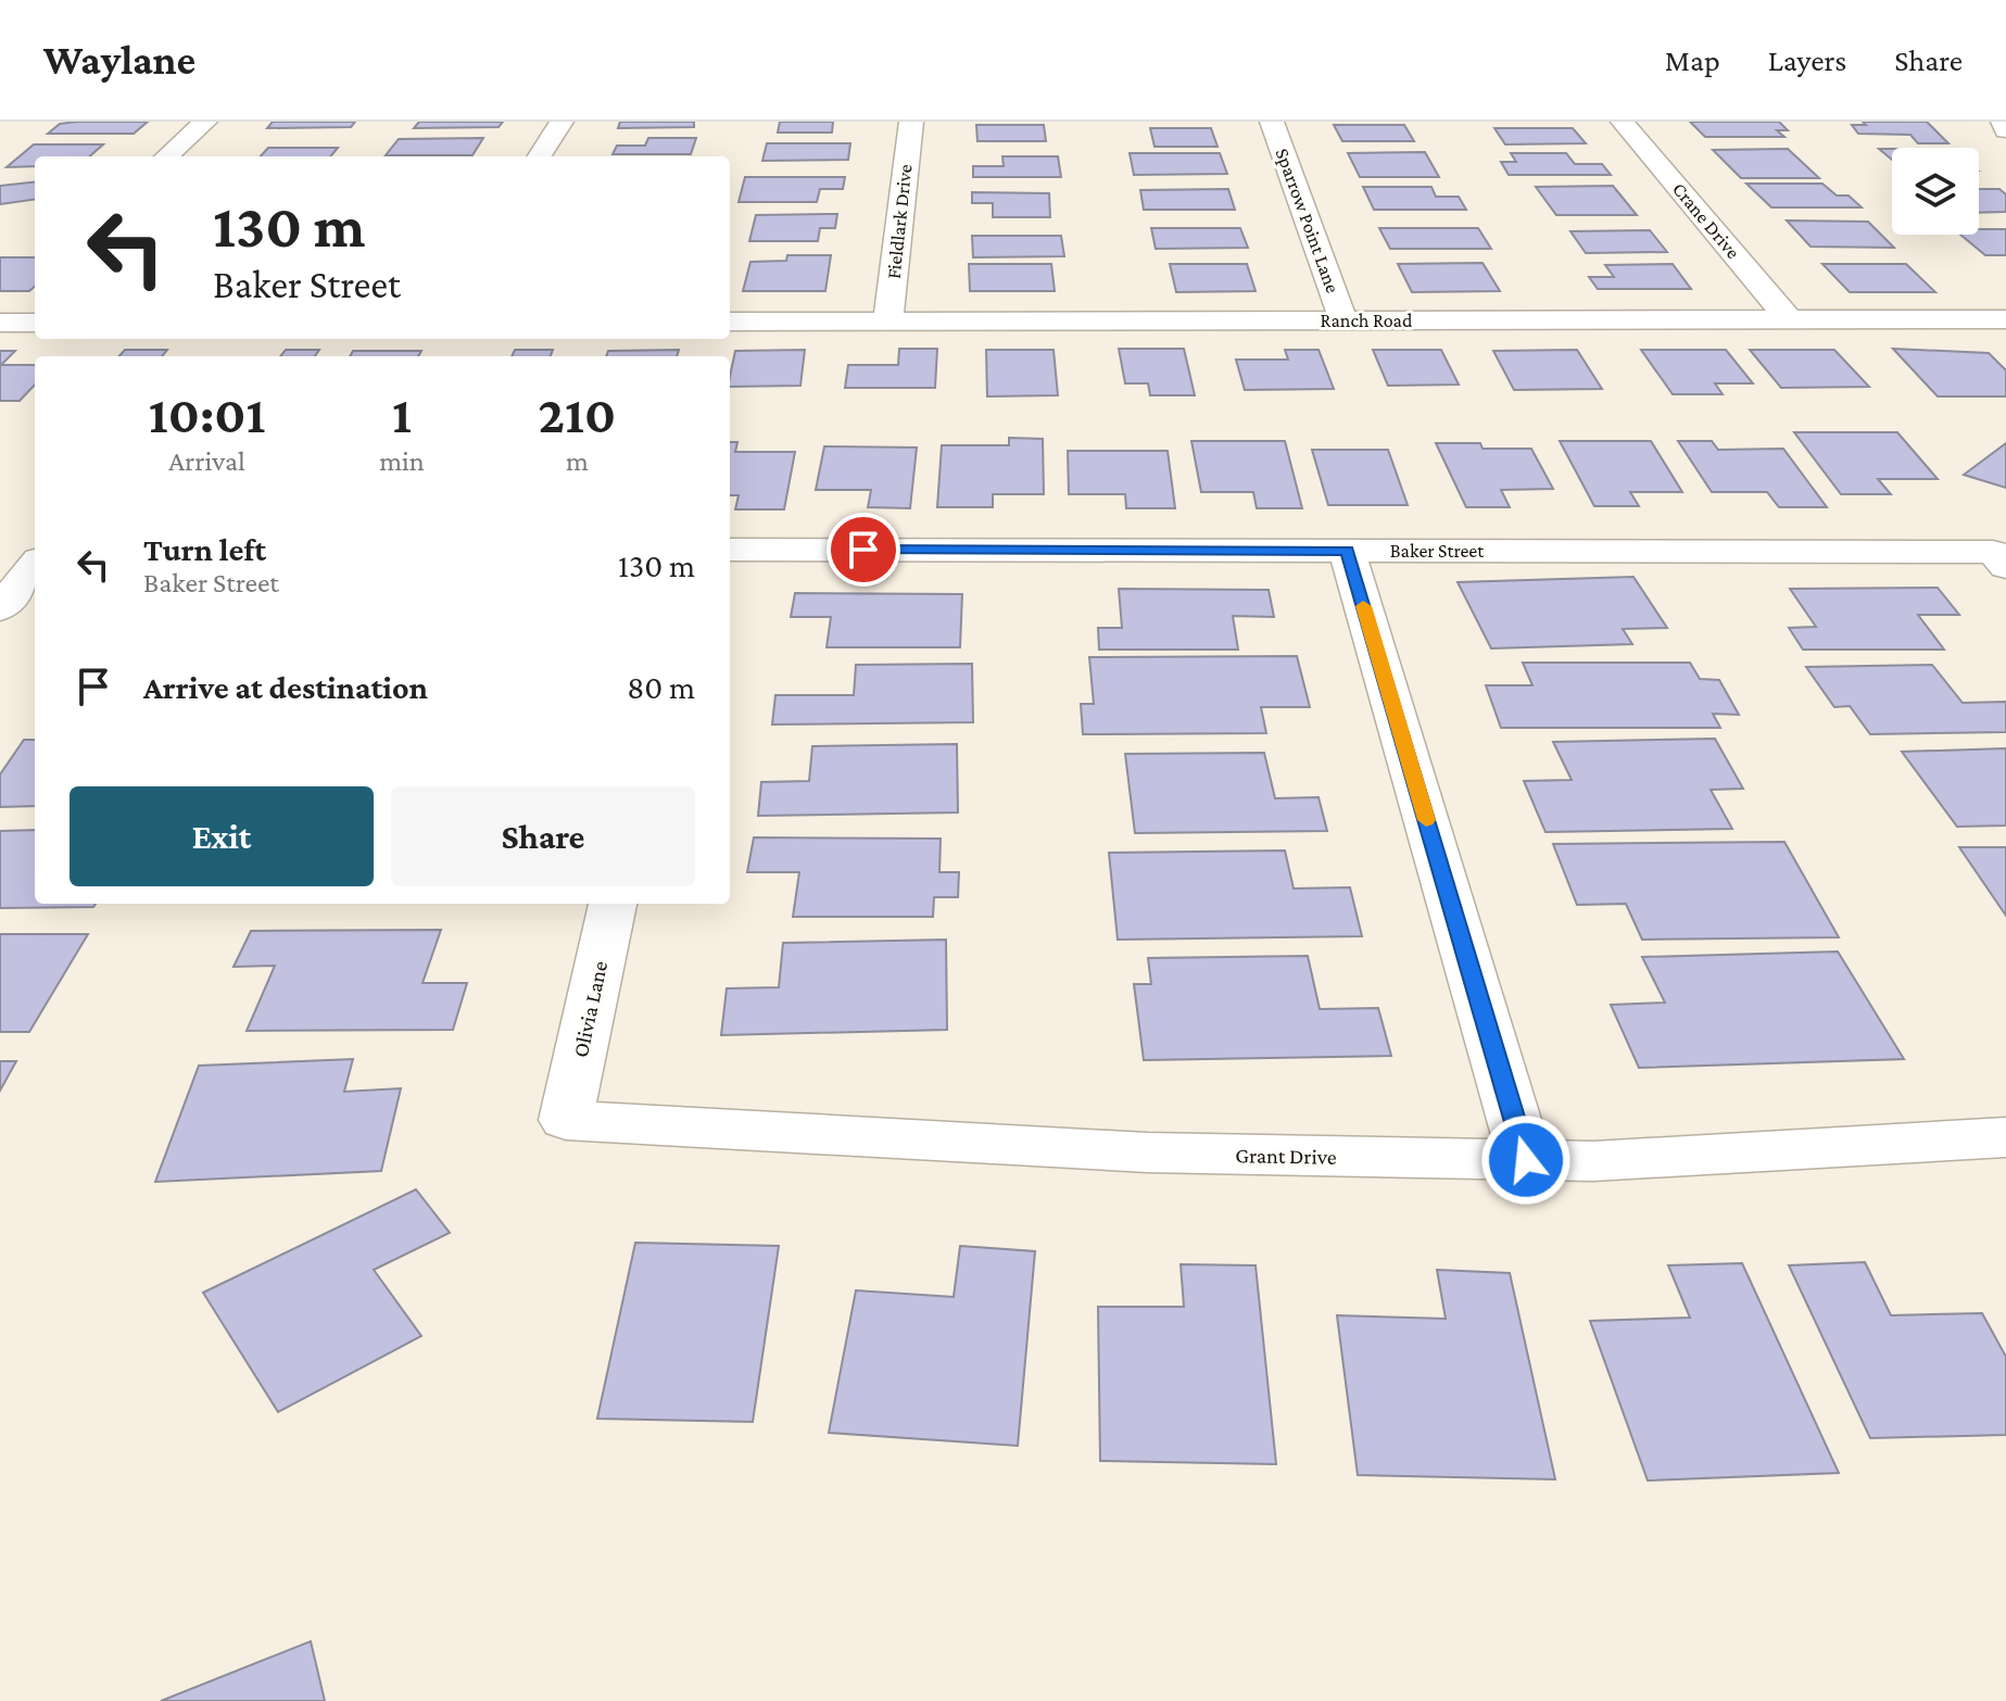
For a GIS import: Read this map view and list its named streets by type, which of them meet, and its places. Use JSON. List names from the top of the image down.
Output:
{
  "streets": {
    "street": [
      "Sparrow Point Lane",
      "Crane Drive",
      "Fieldlark Drive",
      "Ranch Road",
      "Baker Street",
      "Olivia Lane",
      "Grant Drive"
    ]
  },
  "crossings": [
    ["Sparrow Point Lane", "Ranch Road"],
    ["Crane Drive", "Ranch Road"],
    ["Fieldlark Drive", "Ranch Road"],
    ["Olivia Lane", "Grant Drive"]
  ],
  "page": {
    "header": "Waylane",
    "nav": ["Map", "Layers", "Share"],
    "turn": ["130 m", "Baker Street"],
    "eta": [
      "10:01",
      "Arrival",
      "1",
      "min",
      "210",
      "m"
    ],
    "list": [
      {
        "name": "Turn left",
        "note": "Baker Street",
        "value": "130 m"
      },
      {
        "name": "Arrive at destination",
        "value": "80 m"
      }
    ],
    "buttons": ["Exit", "Share"]
  }
}
